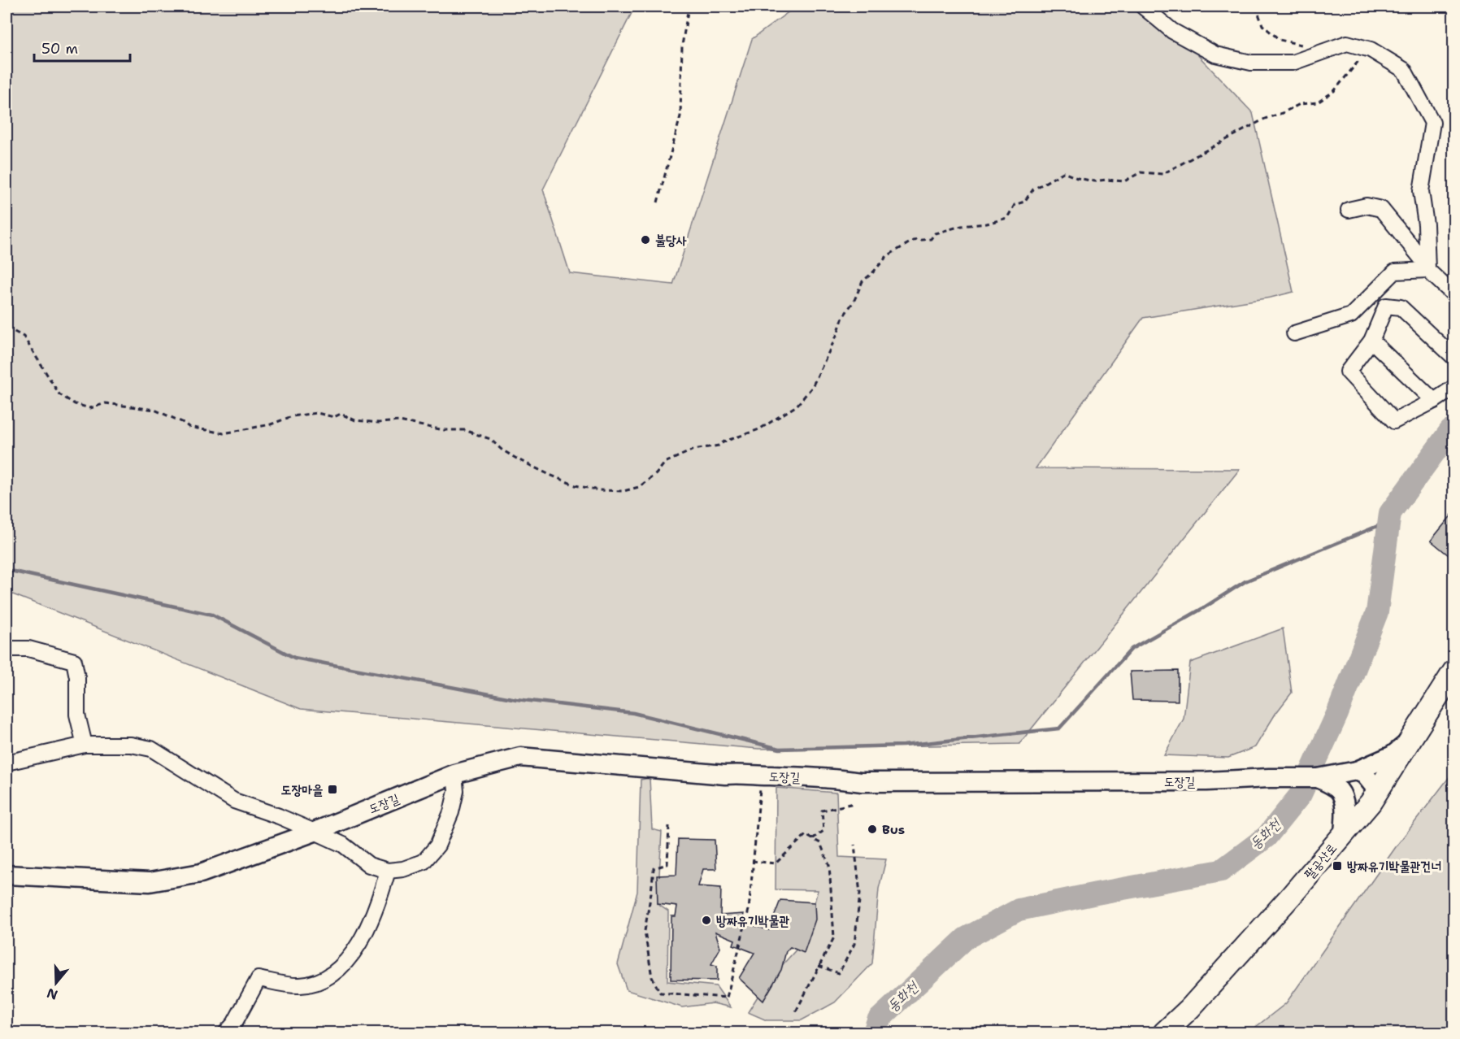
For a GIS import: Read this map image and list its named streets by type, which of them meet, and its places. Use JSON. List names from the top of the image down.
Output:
{
  "streets": {
    "main road": ["팔공산로"],
    "street": ["도장길"]
  },
  "crossings": [
    ["도장길", "팔공산로"]
  ],
  "water": ["동화천"],
  "places": {
    "other": ["불당사", "Bus", "방짜유기박물관"],
    "transit": ["도장마을", "방짜유기박물관건너"]
  },
  "scale_bar": "50 m",
  "north": "bottom"
}
